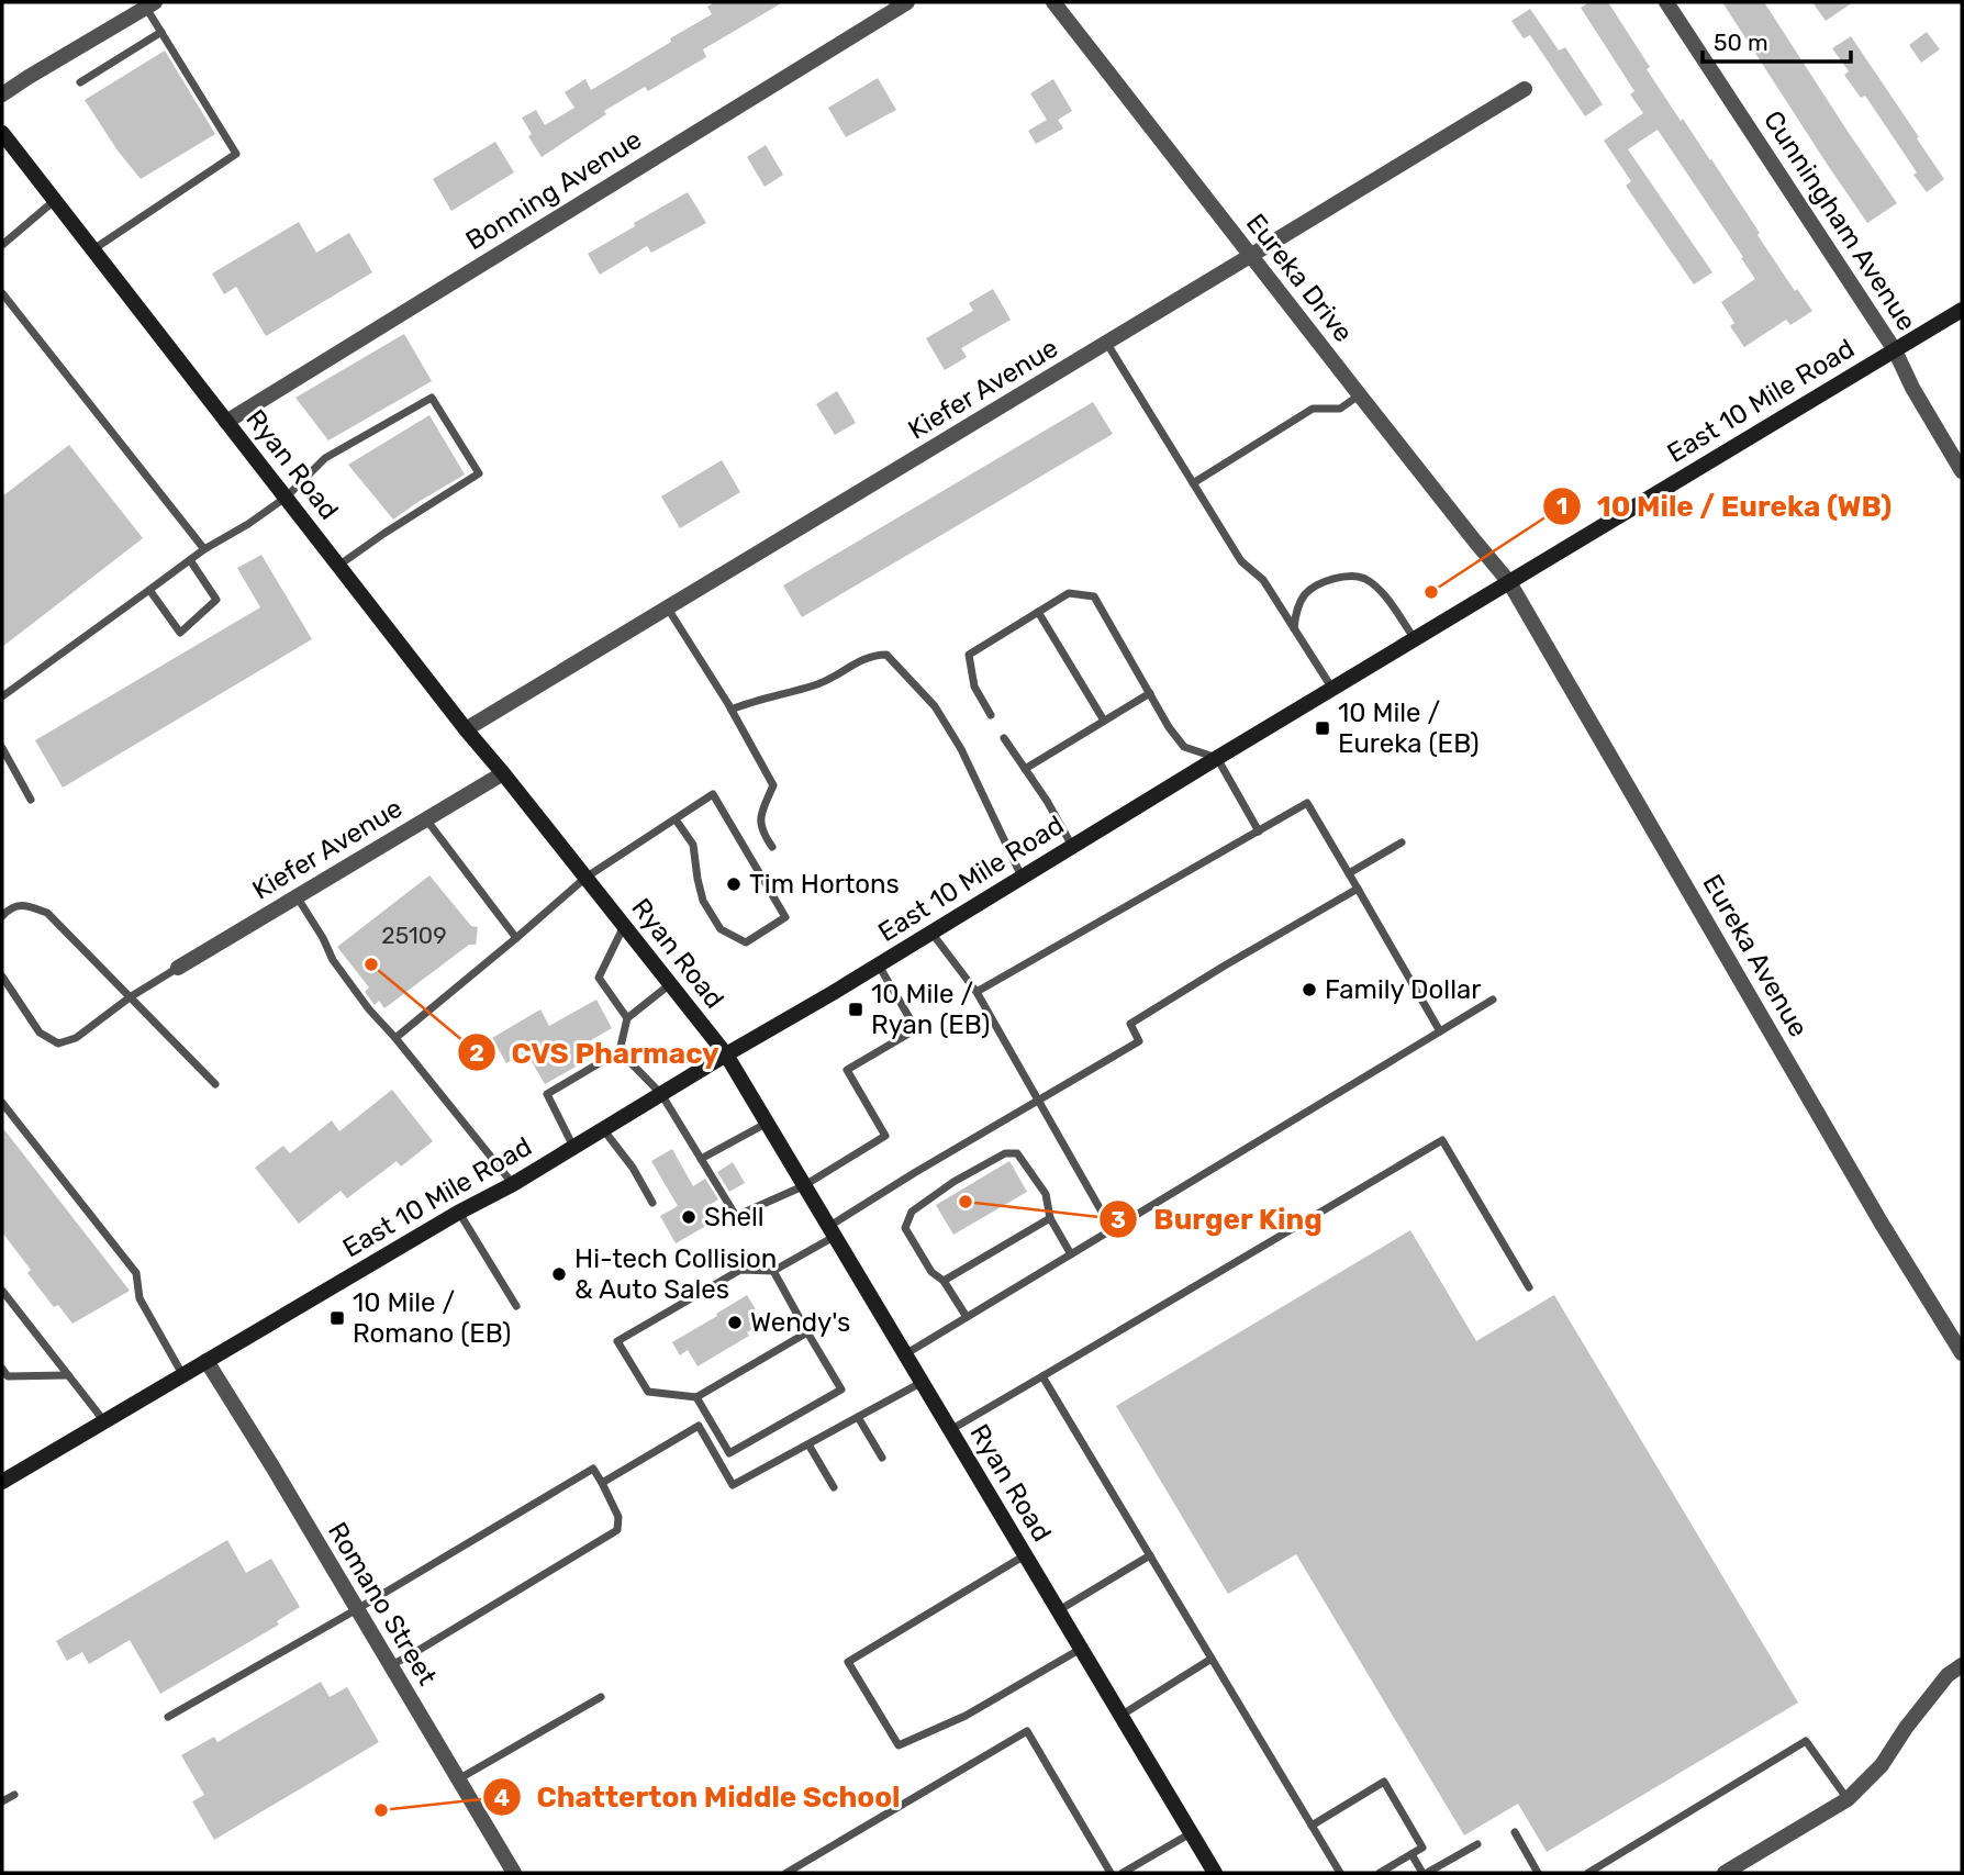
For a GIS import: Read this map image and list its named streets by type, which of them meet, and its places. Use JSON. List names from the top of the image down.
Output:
{
  "streets": {
    "main road": ["East 10 Mile Road", "Ryan Road"],
    "street": [
      "Bonning Avenue",
      "Cunningham Avenue",
      "Eureka Drive",
      "Kiefer Avenue",
      "Eureka Avenue",
      "Romano Street"
    ]
  },
  "crossings": [
    ["Bonning Avenue", "Ryan Road"],
    ["Cunningham Avenue", "East 10 Mile Road"],
    ["Eureka Drive", "Kiefer Avenue"],
    ["Eureka Drive", "East 10 Mile Road"],
    ["Eureka Drive", "Eureka Avenue"],
    ["Kiefer Avenue", "Ryan Road"],
    ["East 10 Mile Road", "Ryan Road"],
    ["East 10 Mile Road", "Eureka Avenue"],
    ["East 10 Mile Road", "Romano Street"]
  ],
  "places": {
    "other": [
      "10 Mile / Eureka (WB)",
      "Tim Hortons",
      "CVS Pharmacy",
      "Family Dollar",
      "Burger King",
      "Shell",
      "Hi-tech Collision & Auto Sales",
      "Wendy's",
      "Chatterton Middle School"
    ],
    "transit": ["10 Mile / Eureka (EB)", "10 Mile / Ryan (EB)", "10 Mile / Romano (EB)"]
  },
  "house_numbers": ["25109"],
  "scale_bar": "50 m"
}
